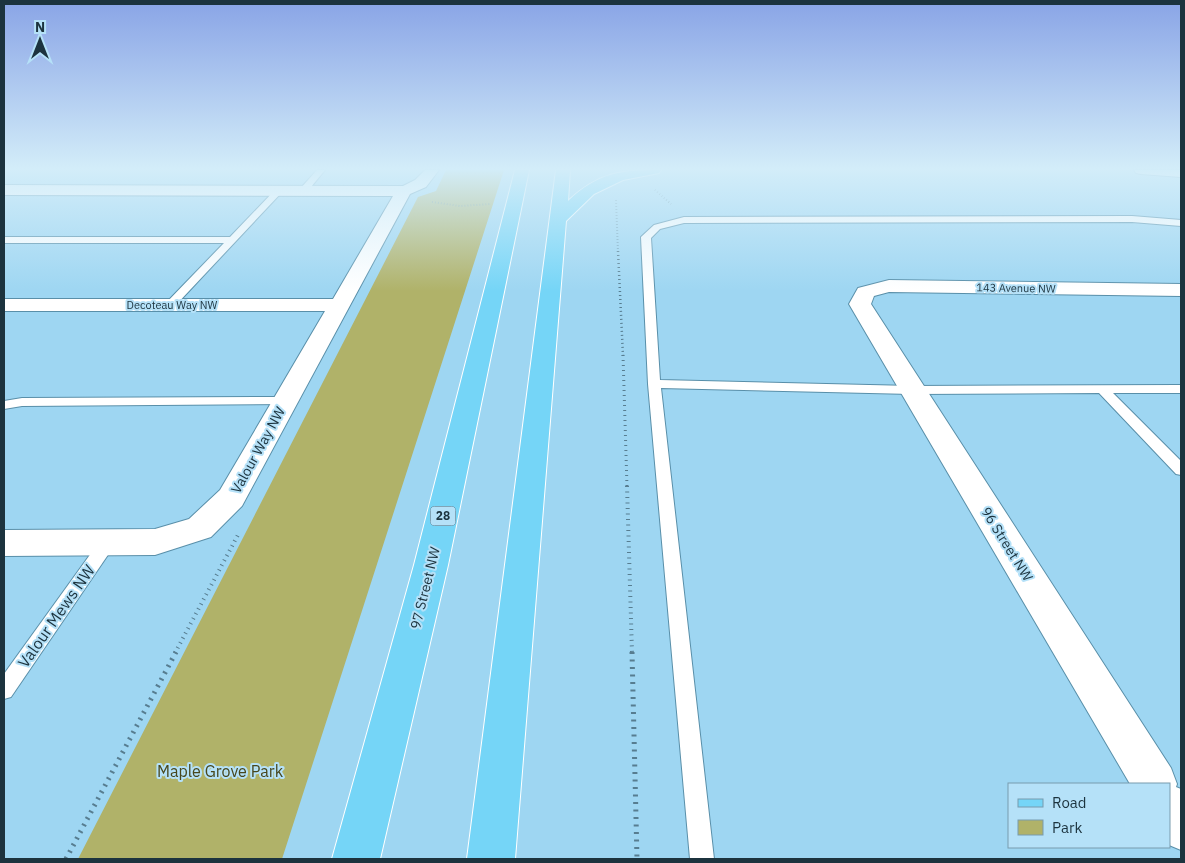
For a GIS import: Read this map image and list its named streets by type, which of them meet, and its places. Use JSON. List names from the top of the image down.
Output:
{
  "streets": {
    "main road": ["28", "97 Street NW"],
    "street": [
      "143 Avenue NW",
      "Decoteau Way NW",
      "Valour Way NW",
      "96 Street NW"
    ],
    "lane": ["Valour Mews NW"]
  },
  "crossings": [
    ["143 Avenue NW", "96 Street NW"],
    ["Decoteau Way NW", "Valour Way NW"],
    ["Valour Way NW", "Valour Mews NW"]
  ],
  "parks": ["Maple Grove Park"],
  "legend": ["Road", "Park"],
  "north": "top"
}
